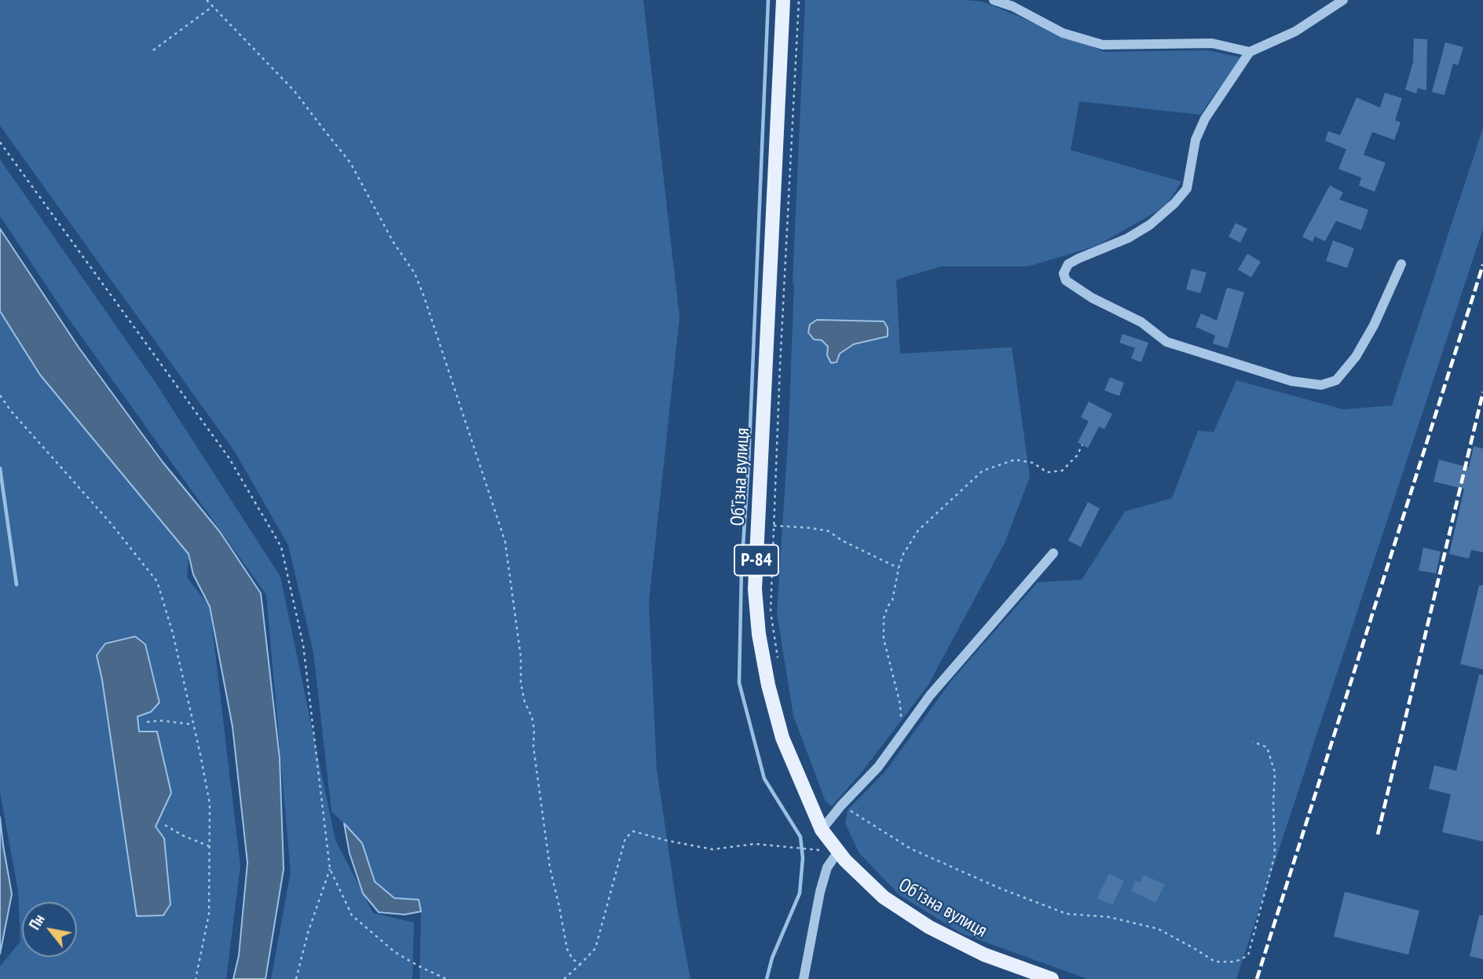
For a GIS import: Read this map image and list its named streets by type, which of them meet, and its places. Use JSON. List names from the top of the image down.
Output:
{
  "streets": {
    "main road": ["Обʼїзна вулиця", "Р-84"]
  },
  "north": "top left"
}
